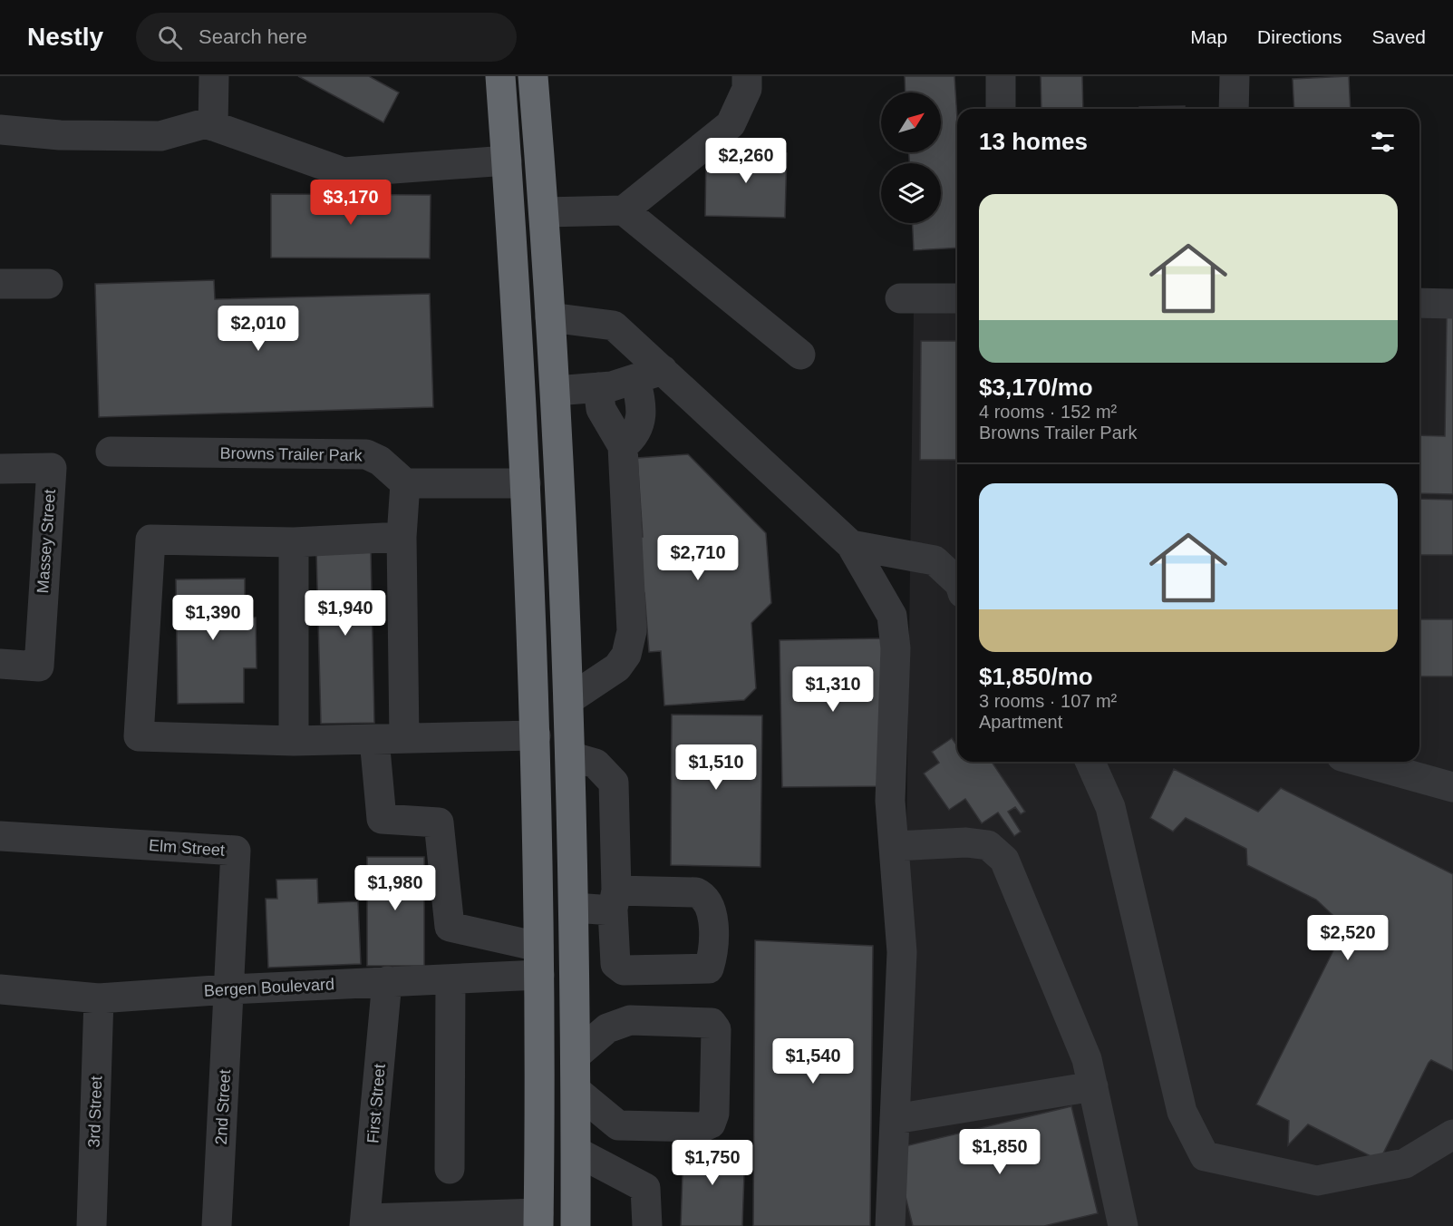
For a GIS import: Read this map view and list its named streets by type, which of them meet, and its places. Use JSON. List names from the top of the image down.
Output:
{
  "streets": {
    "street": [
      "Browns Trailer Park",
      "Massey Street",
      "Elm Street",
      "Bergen Boulevard",
      "First Street",
      "2nd Street",
      "3rd Street"
    ]
  },
  "crossings": [
    ["Elm Street", "Bergen Boulevard"],
    ["Elm Street", "2nd Street"],
    ["Bergen Boulevard", "First Street"],
    ["Bergen Boulevard", "2nd Street"],
    ["Bergen Boulevard", "3rd Street"]
  ],
  "north": "top right",
  "page": {
    "header": "Nestly",
    "search": "Search here",
    "nav": ["Map", "Directions", "Saved"],
    "heading": "13 homes",
    "price": [
      "$2,260",
      "$3,170",
      "$2,010",
      "$2,710",
      "$1,940",
      "$1,390",
      "$1,310",
      "$1,510",
      "$1,980",
      "$2,520",
      "$1,540",
      "$1,850",
      "$1,750"
    ],
    "list": [
      {
        "name": "$3,170/mo",
        "note": "4 rooms · 152 m² · Browns Trailer Park"
      },
      {
        "name": "$1,850/mo",
        "note": "3 rooms · 107 m² · Apartment"
      }
    ]
  }
}
